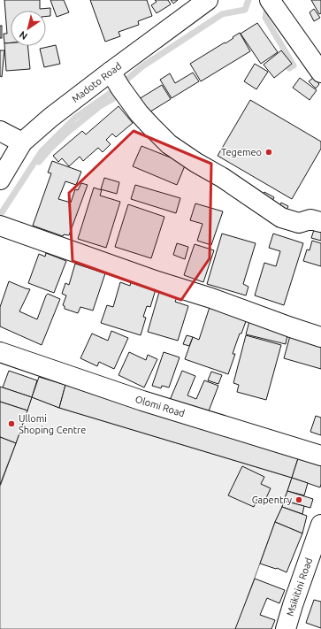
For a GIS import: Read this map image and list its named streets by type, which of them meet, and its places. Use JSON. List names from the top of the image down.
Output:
{
  "streets": {
    "street": ["Madoto Road", "Olomi Road", "Msikitini Road"]
  },
  "places": ["Tegemeo", "Ullomi Shoping Centre", "Capentry"],
  "north": "bottom left"
}
